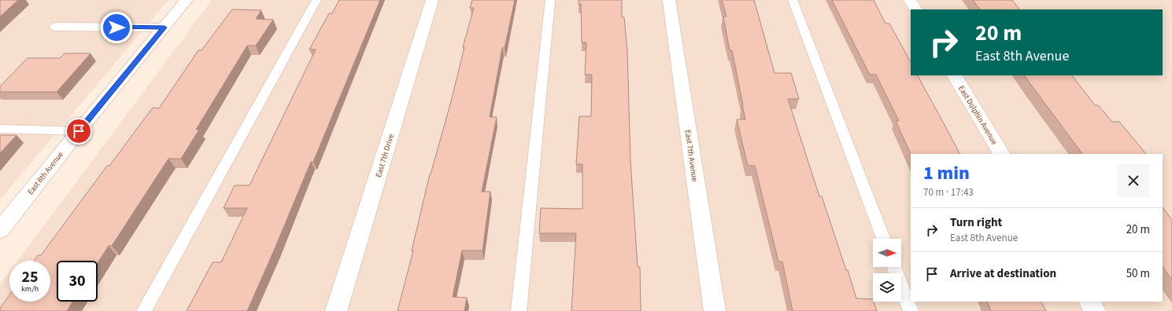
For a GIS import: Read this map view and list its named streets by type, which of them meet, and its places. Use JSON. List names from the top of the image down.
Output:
{
  "streets": {
    "street": [
      "East Dolphin Avenue",
      "East 7th Drive",
      "East 7th Avenue",
      "East 8th Avenue"
    ]
  },
  "north": "right",
  "page": {
    "turn": ["20 m", "East 8th Avenue"],
    "heading": ["1 min", "70 m · 17:43"],
    "list": [
      {
        "name": "Turn right",
        "note": "East 8th Avenue",
        "value": "20 m"
      },
      {
        "name": "Arrive at destination",
        "value": "50 m"
      }
    ],
    "speed": "25 km/h",
    "limit": "30"
  }
}
